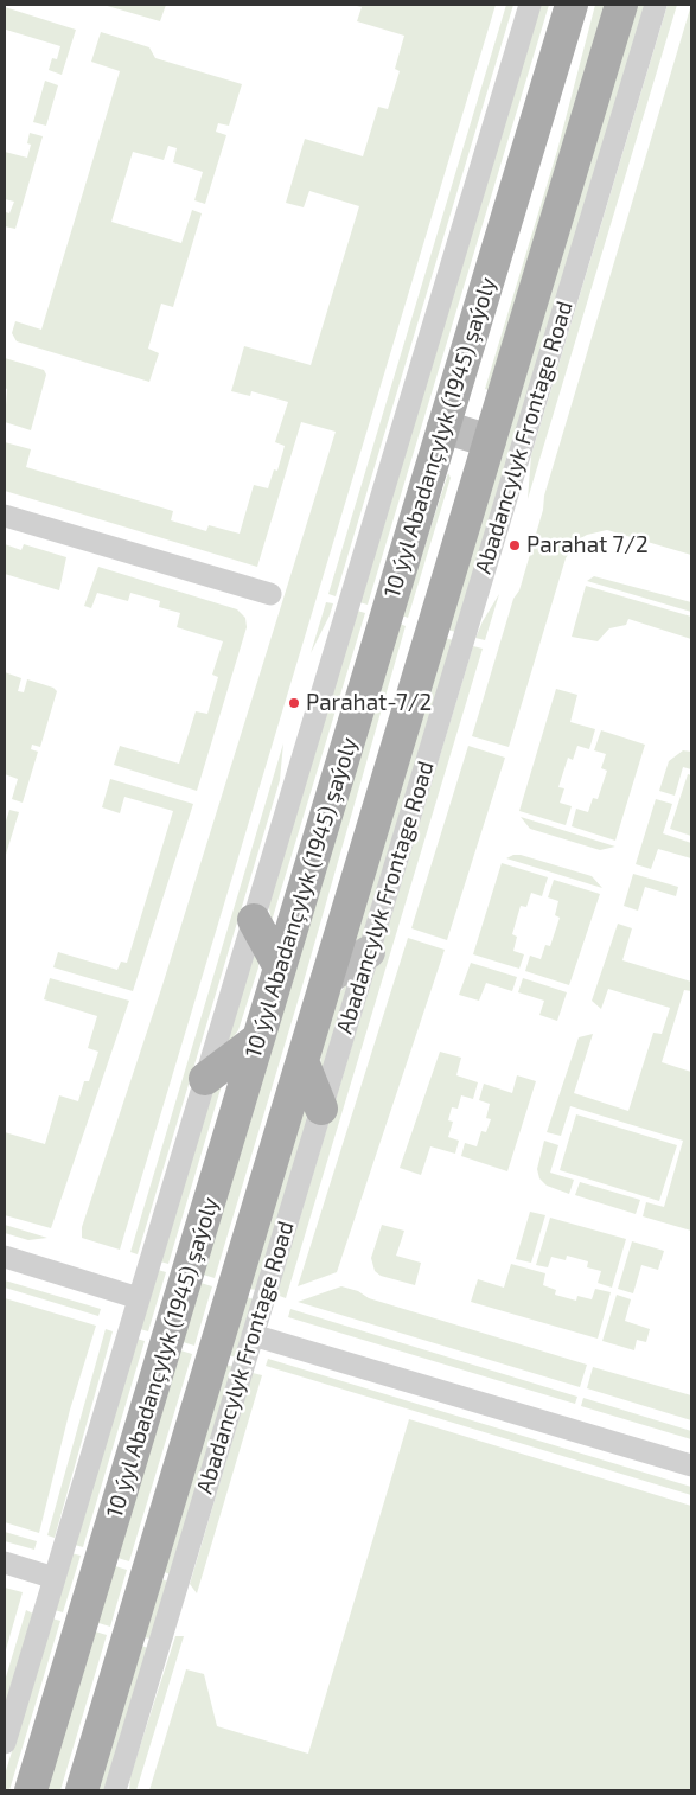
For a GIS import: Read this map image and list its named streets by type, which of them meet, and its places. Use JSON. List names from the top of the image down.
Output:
{
  "streets": {
    "main road": ["10 ýyl Abadançylyk (1945) şaýoly"],
    "street": ["Abadancylyk Frontage Road"]
  },
  "places": ["Parahat 7/2", "Parahat-7/2"]
}
